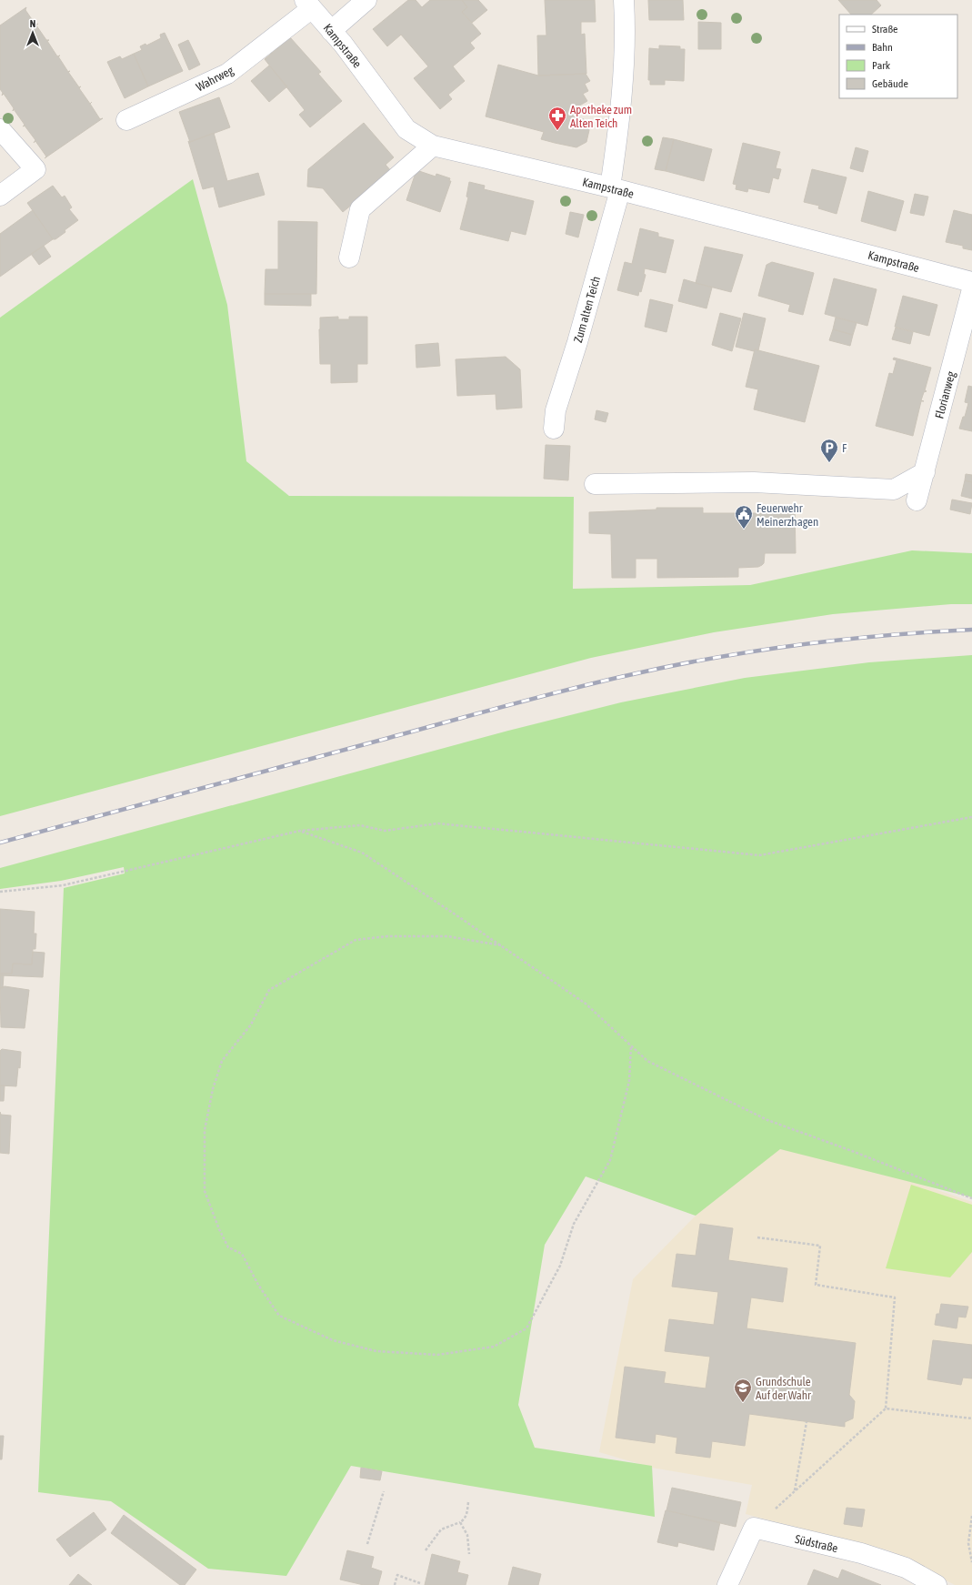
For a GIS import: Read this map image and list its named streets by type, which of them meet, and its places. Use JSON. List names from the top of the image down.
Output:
{
  "streets": {
    "street": [
      "Kampstraße",
      "Wahrweg",
      "Zum alten Teich",
      "Florianweg",
      "Südstraße"
    ]
  },
  "crossings": [
    ["Kampstraße", "Wahrweg"],
    ["Kampstraße", "Zum alten Teich"]
  ],
  "places": {
    "pharmacy": ["Apotheke zum Alten Teich"],
    "parking": ["F"],
    "public building": ["Feuerwehr Meinerzhagen"],
    "school or university": ["Grundschule Auf der Wahr"]
  },
  "legend": [
    "Straße",
    "Bahn",
    "Park",
    "Gebäude"
  ],
  "north": "top"
}
